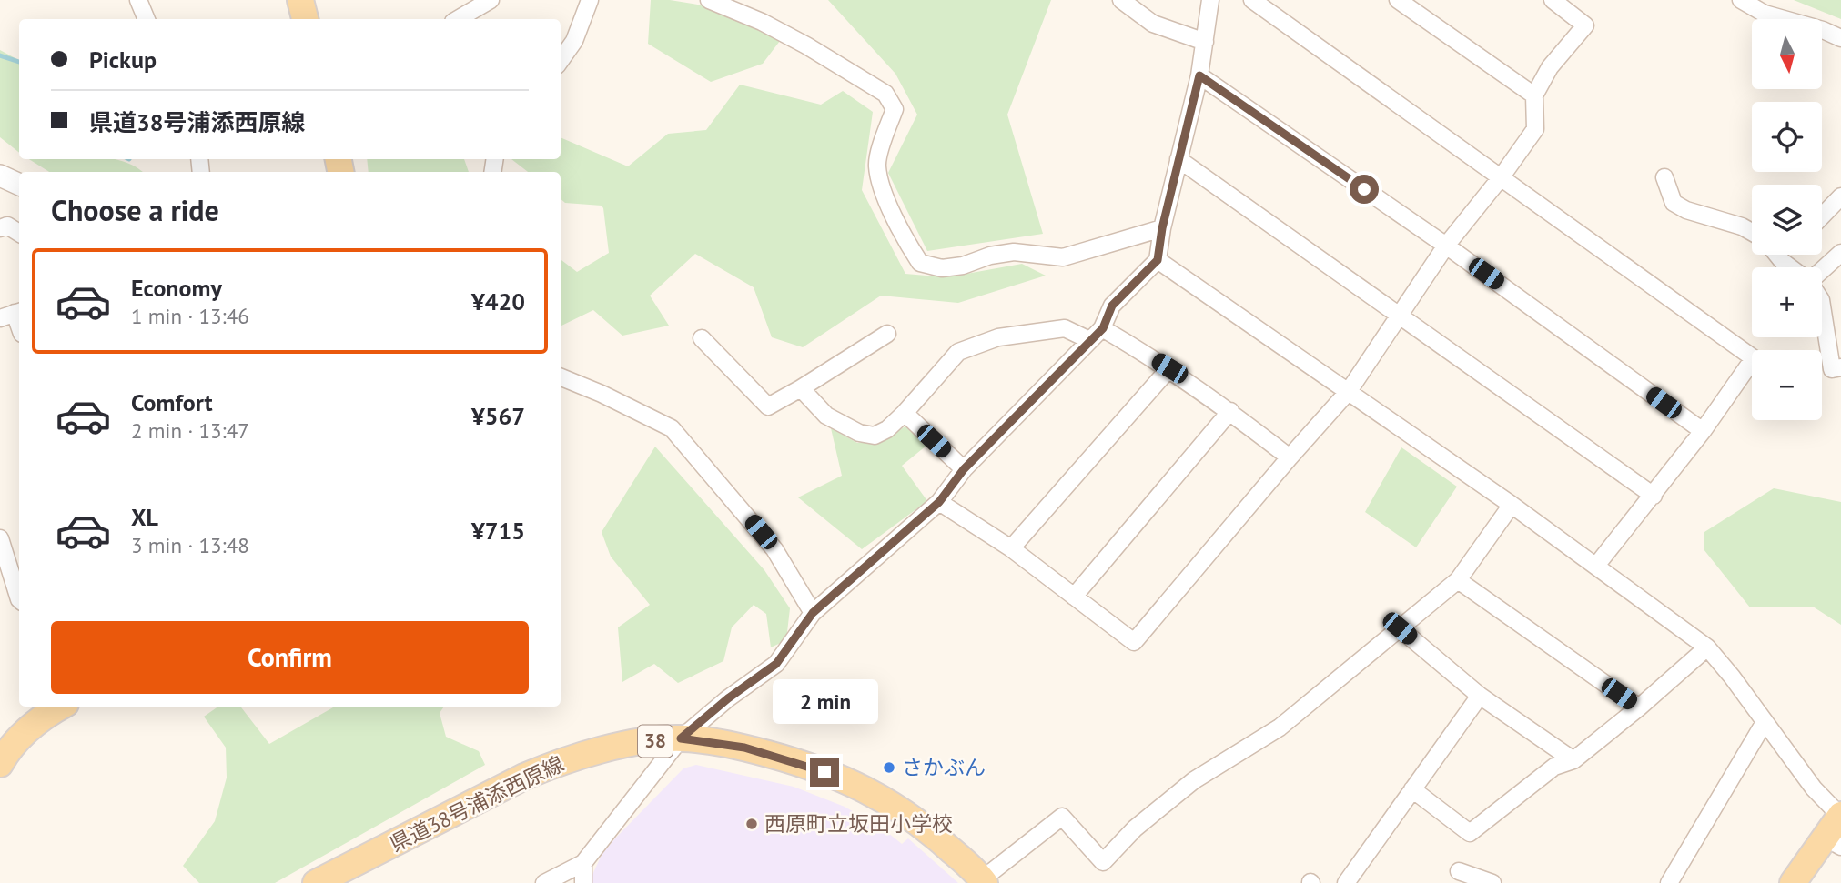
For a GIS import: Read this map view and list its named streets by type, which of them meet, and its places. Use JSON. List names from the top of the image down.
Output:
{
  "streets": {
    "main road": ["38", "県道38号浦添西原線"]
  },
  "places": ["さかぶん", "西原町立坂田小学校"],
  "north": "bottom",
  "page": {
    "map_buttons": ["+", "−"],
    "banner": ["Pickup", "県道38号浦添西原線"],
    "heading": "Choose a ride",
    "list": [
      {
        "name": "Economy",
        "note": "1 min · 13:46",
        "value": "¥420"
      },
      {
        "name": "Comfort",
        "note": "2 min · 13:47",
        "value": "¥567"
      },
      {
        "name": "XL",
        "note": "3 min · 13:48",
        "value": "¥715"
      }
    ],
    "buttons": "Confirm",
    "bubble": "2 min"
  }
}
